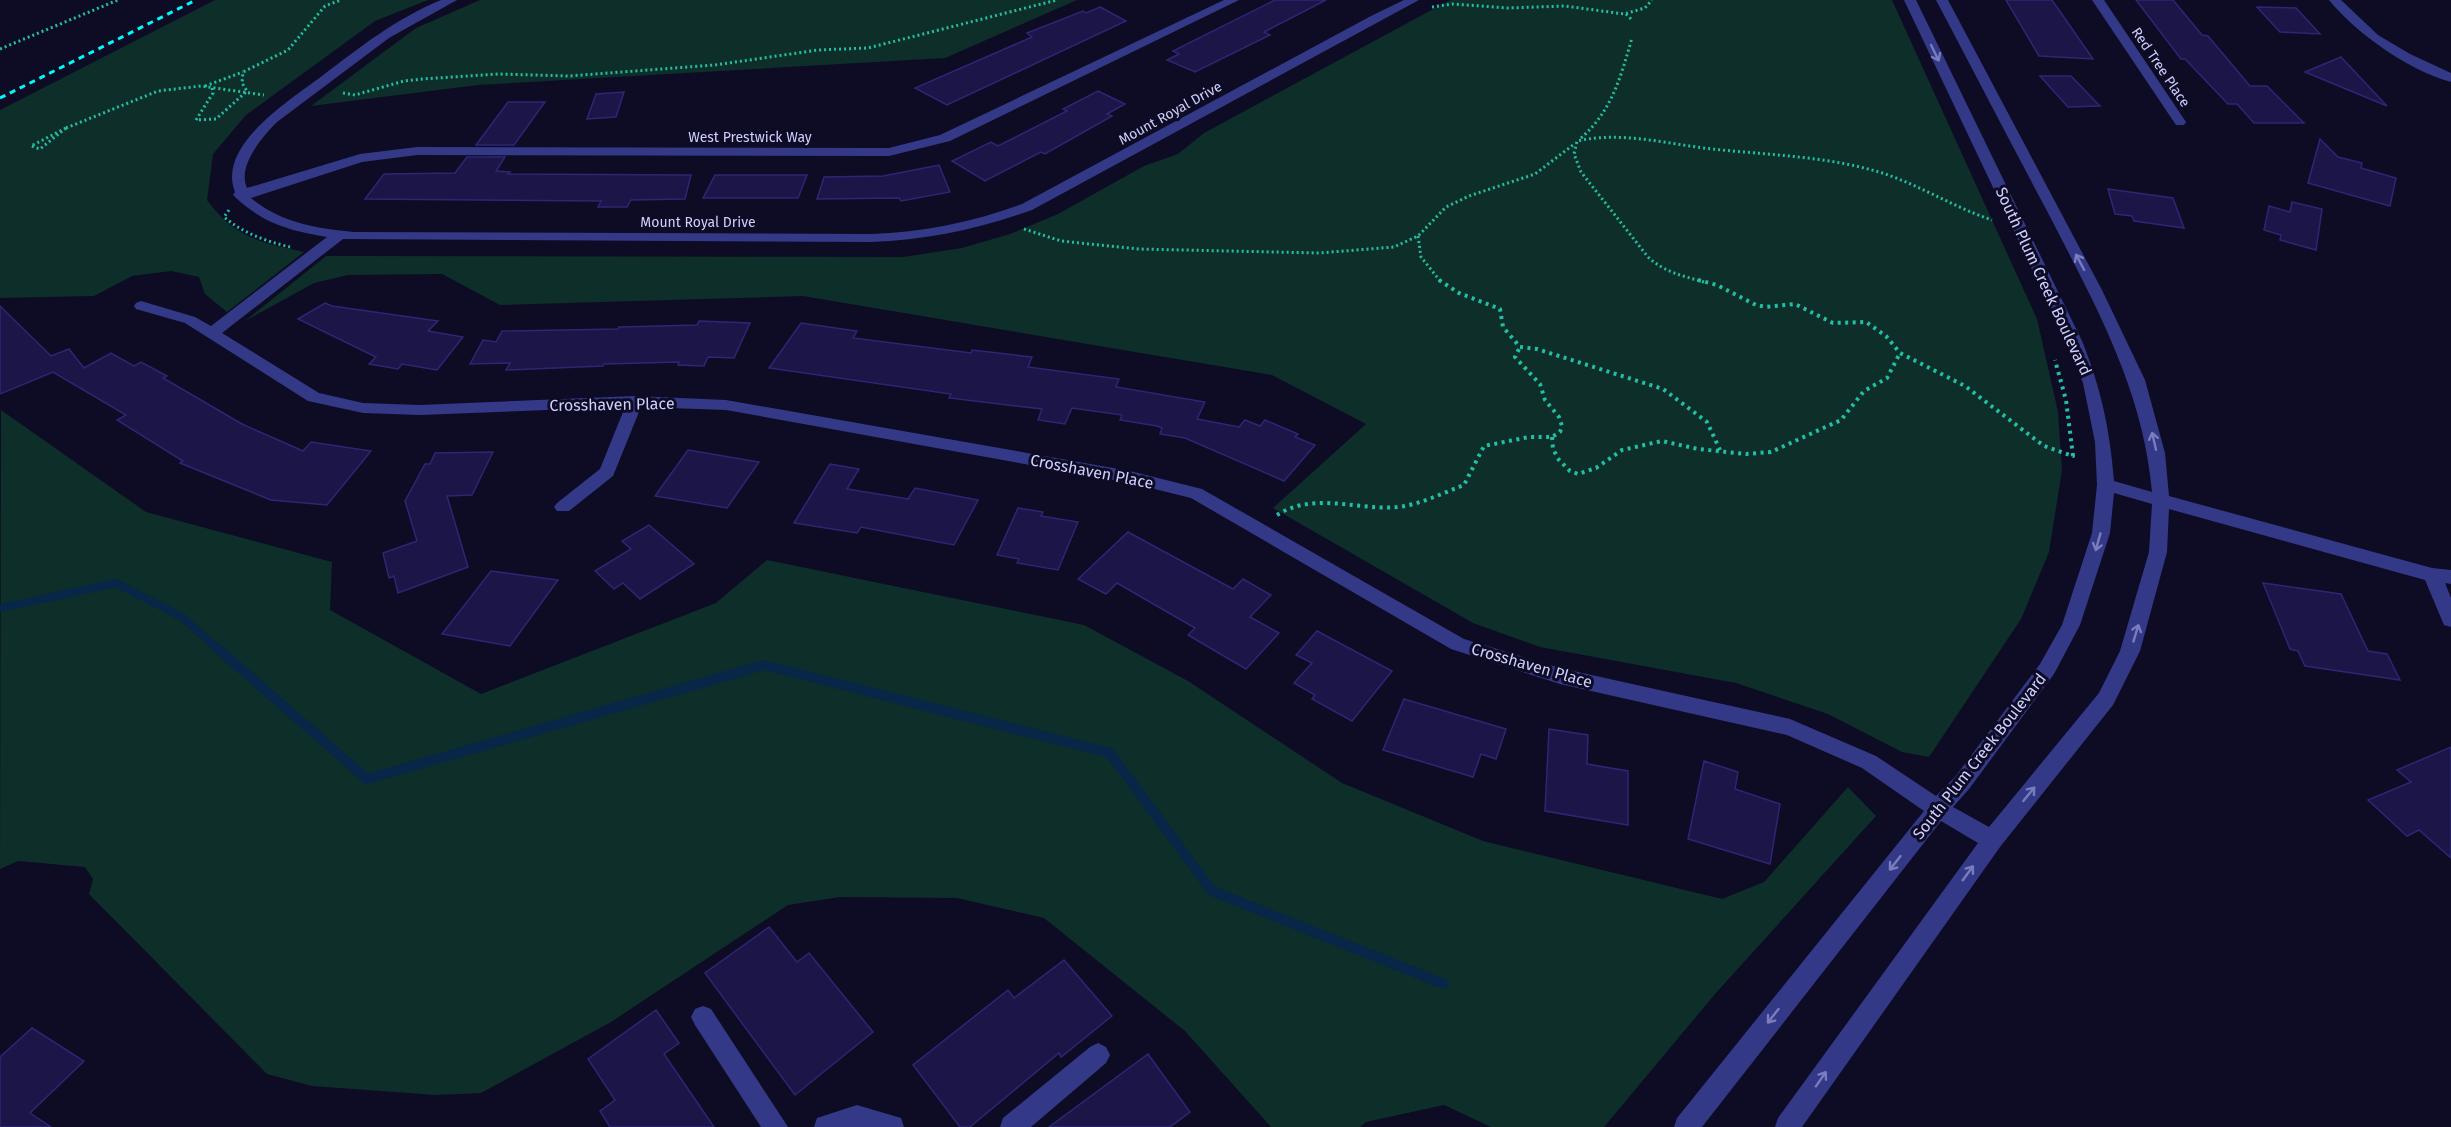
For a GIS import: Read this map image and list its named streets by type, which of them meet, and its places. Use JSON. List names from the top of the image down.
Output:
{
  "streets": {
    "street": [
      "Red Tree Place",
      "Mount Royal Drive",
      "West Prestwick Way",
      "South Plum Creek Boulevard",
      "Crosshaven Place"
    ]
  },
  "crossings": [
    ["Mount Royal Drive", "West Prestwick Way"],
    ["South Plum Creek Boulevard", "Crosshaven Place"]
  ]
}
